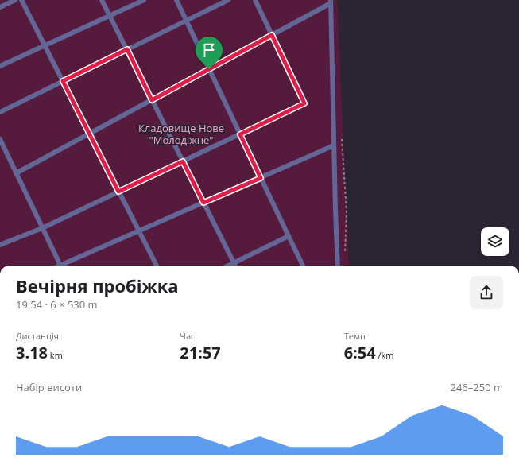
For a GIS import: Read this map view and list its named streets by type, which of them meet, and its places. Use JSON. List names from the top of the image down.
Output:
{
  "parks": ["Кладовище Нове \"Молодіжне\""],
  "page": {
    "heading": ["Вечірня пробіжка", "19:54 · 6 × 530 m"],
    "stats": [
      ["Дистанція", "3.18 km"],
      ["Час", "21:57"],
      ["Темп", "6:54 /km"]
    ],
    "chart": ["Набір висоти", "246–250 m"]
  }
}
